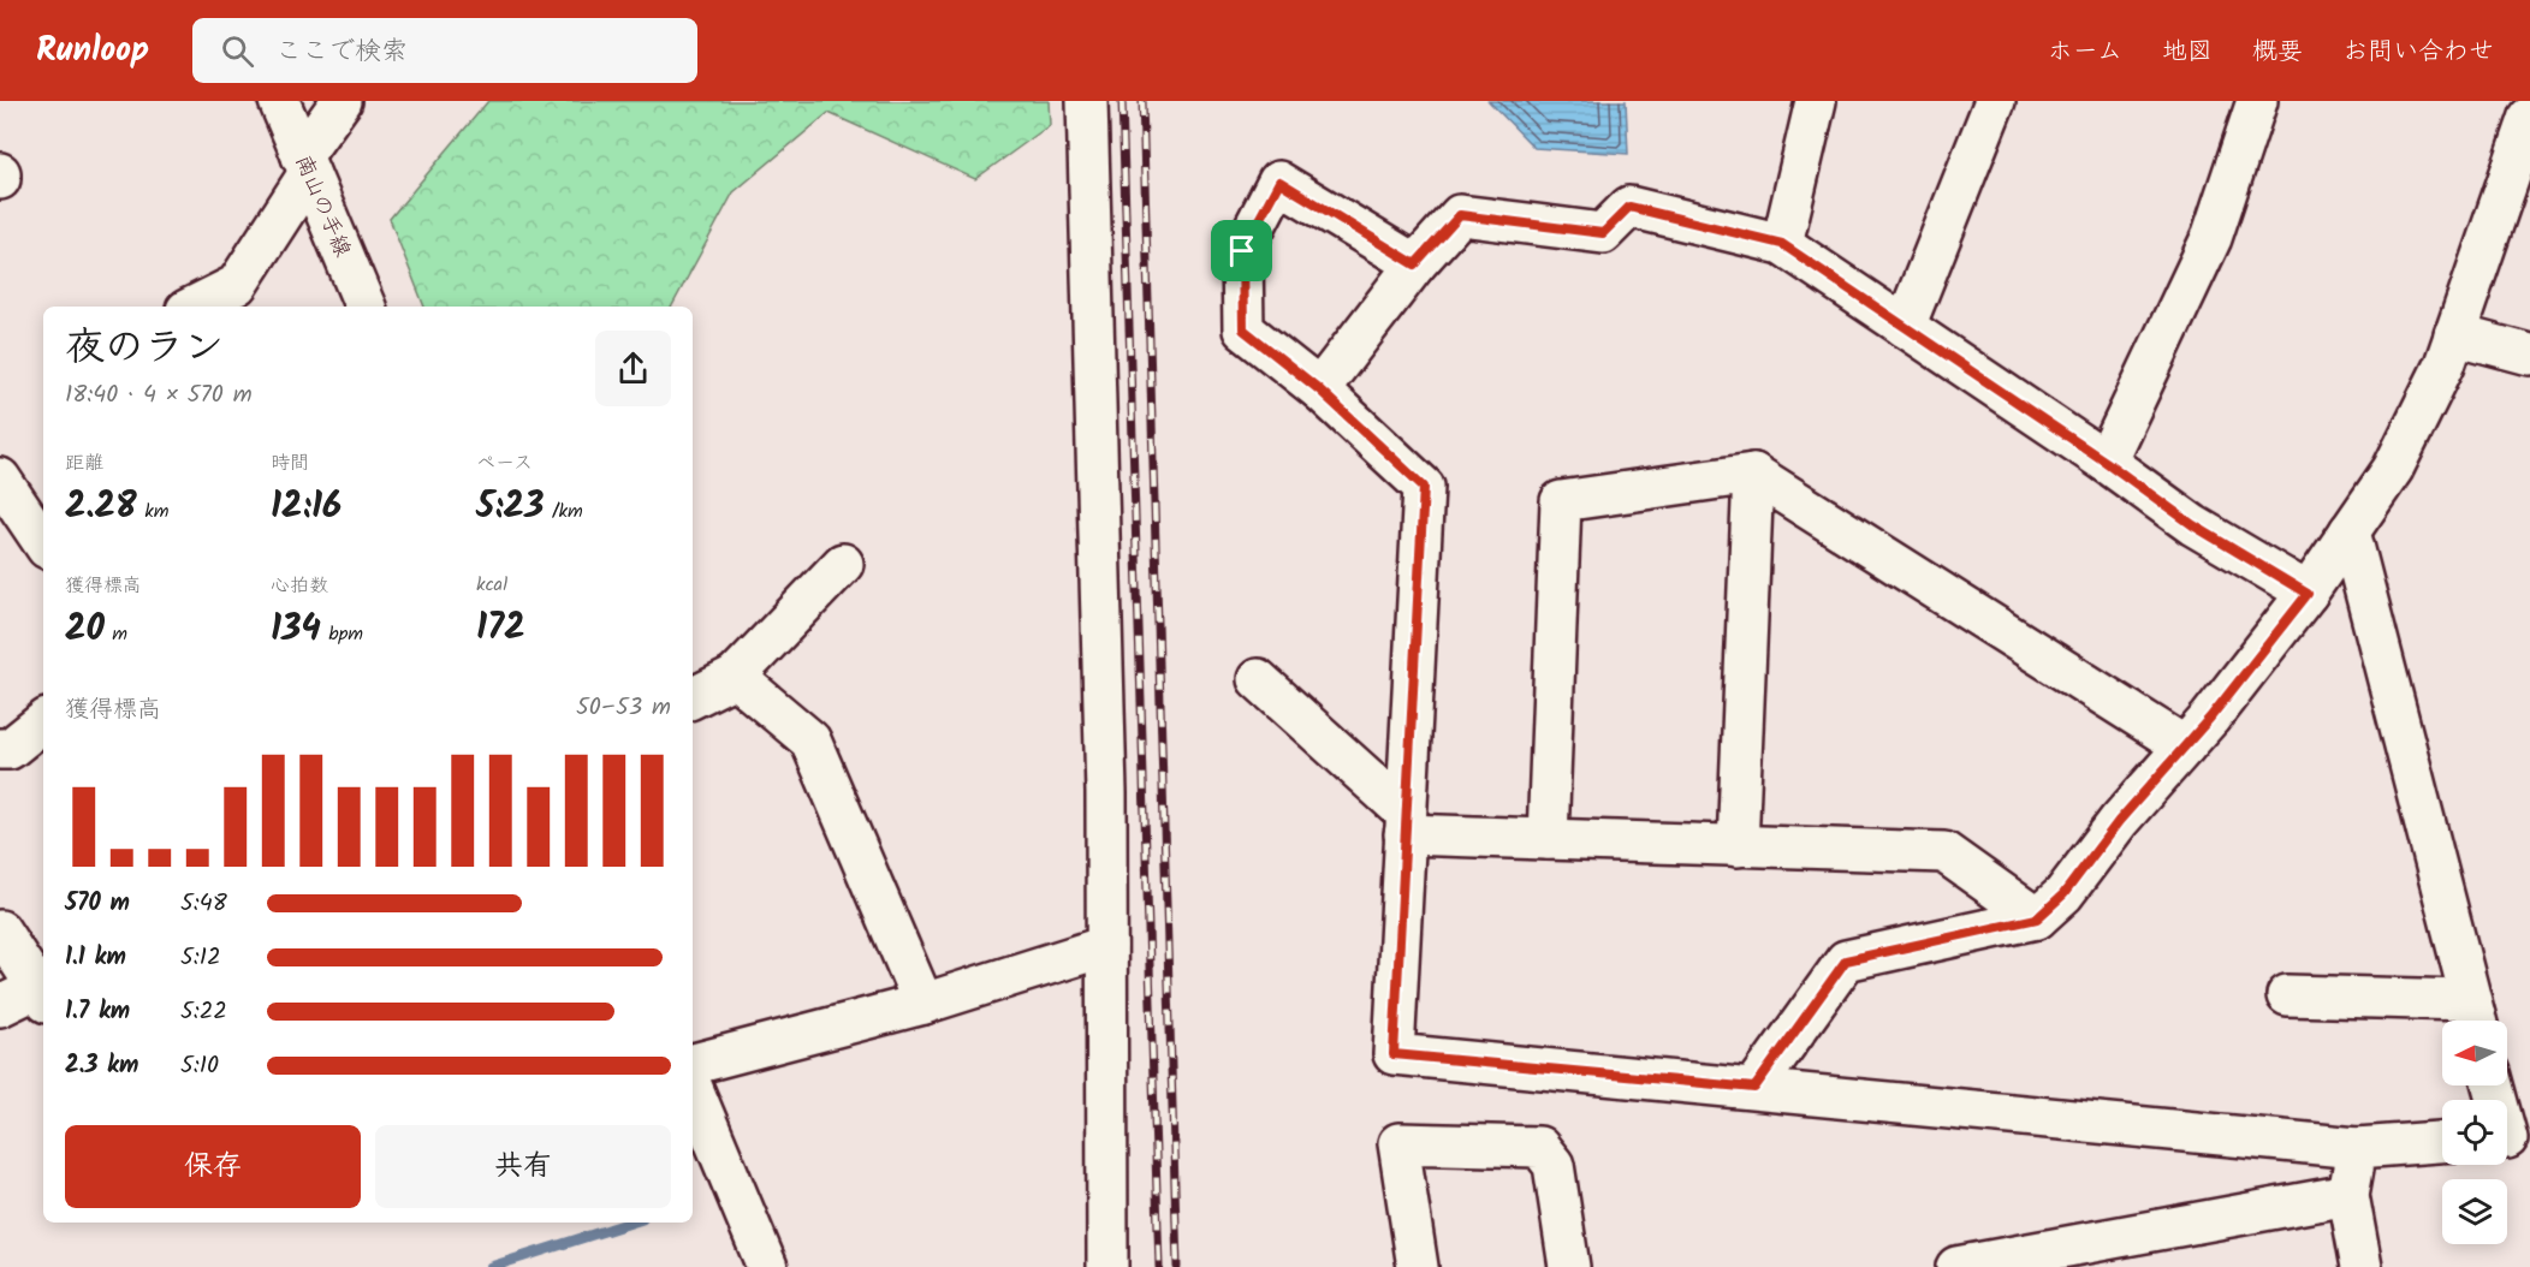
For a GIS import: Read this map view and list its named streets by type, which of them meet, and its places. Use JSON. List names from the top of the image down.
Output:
{
  "streets": {
    "street": ["南山の手線"]
  },
  "north": "left",
  "page": {
    "header": "Runloop",
    "search": "ここで検索",
    "nav": [
      "ホーム",
      "地図",
      "概要",
      "お問い合わせ"
    ],
    "heading": ["夜のラン", "18:40 · 4 × 570 m"],
    "stats": [
      ["距離", "2.28 km"],
      ["時間", "12:16"],
      ["ペース", "5:23 /km"],
      ["獲得標高", "20 m"],
      ["心拍数", "134 bpm"],
      ["kcal", "172"]
    ],
    "chart": ["獲得標高", "50–53 m"],
    "list": [
      {
        "name": "570 m",
        "note": "5:48"
      },
      {
        "name": "1.1 km",
        "note": "5:12"
      },
      {
        "name": "1.7 km",
        "note": "5:22"
      },
      {
        "name": "2.3 km",
        "note": "5:10"
      }
    ],
    "buttons": ["保存", "共有"]
  }
}
